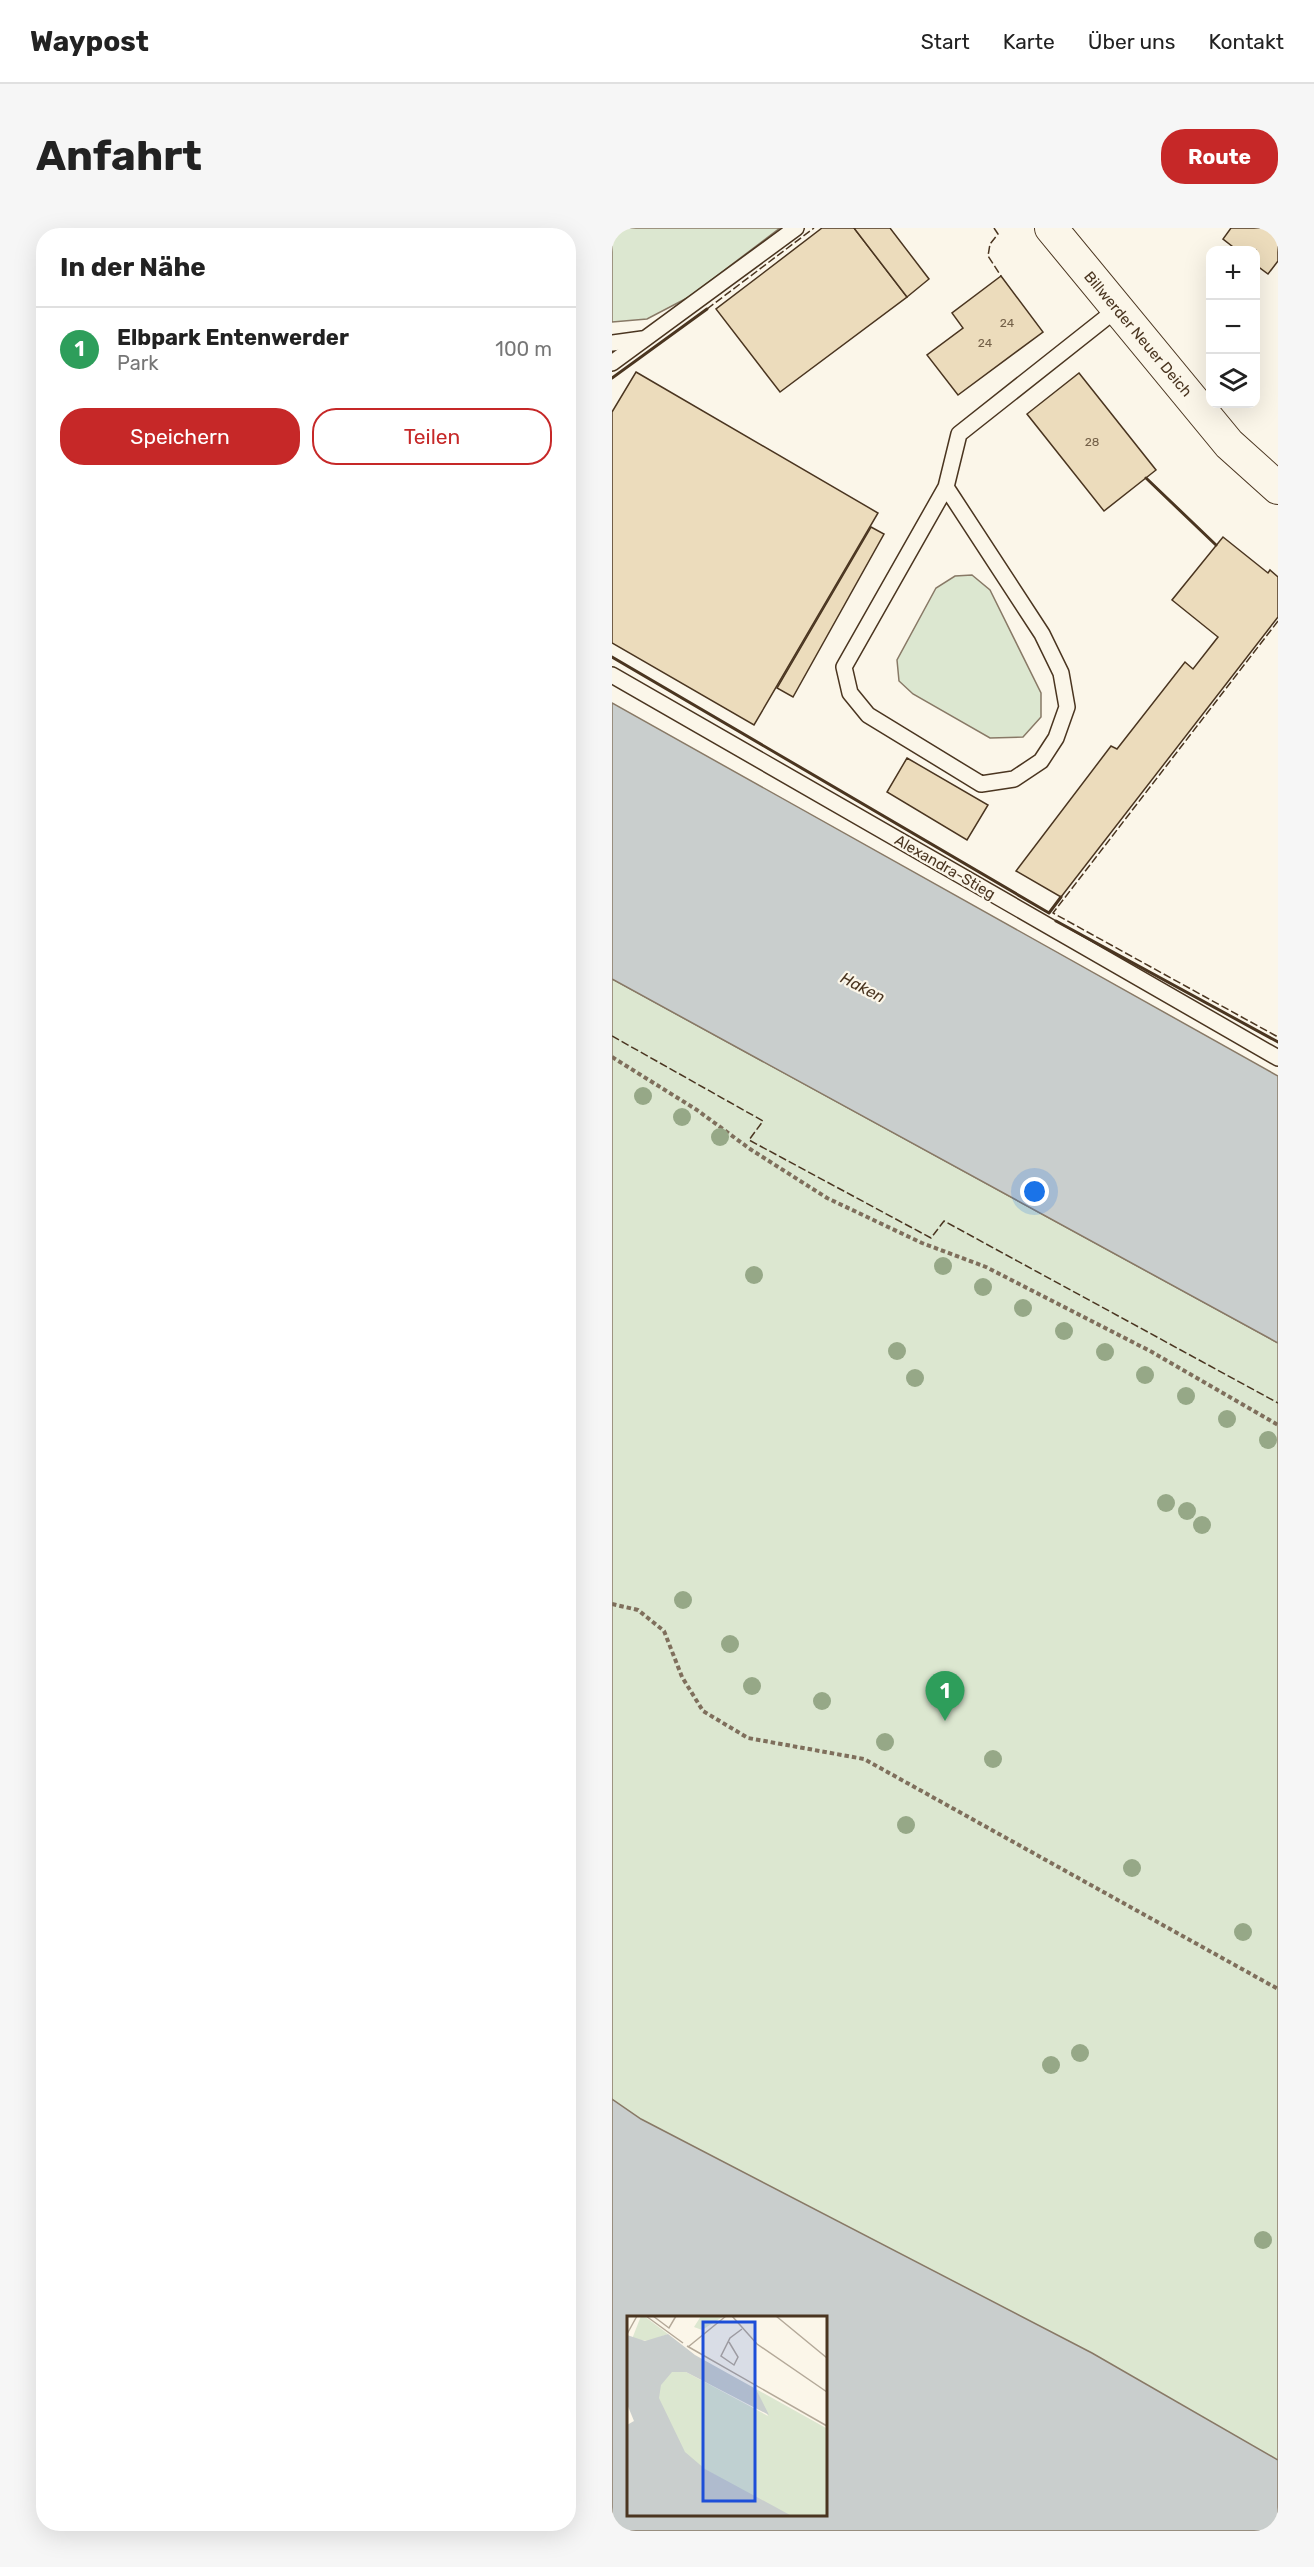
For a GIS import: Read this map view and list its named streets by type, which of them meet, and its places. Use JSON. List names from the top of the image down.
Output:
{
  "streets": {
    "street": ["Billwerder Neuer Deich"],
    "lane": ["Alexandra-Stieg"]
  },
  "water": ["Haken"],
  "house_numbers": ["24", "24", "28"],
  "page": {
    "header": "Waypost",
    "nav": [
      "Start",
      "Karte",
      "Über uns",
      "Kontakt"
    ],
    "buttons": [
      "Route",
      ["Speichern", "Teilen"]
    ],
    "title": "Anfahrt",
    "heading": "In der Nähe",
    "map_buttons": ["+", "−"],
    "list": [
      {
        "mark": "1",
        "name": "Elbpark Entenwerder",
        "note": "Park",
        "value": "100 m"
      }
    ],
    "pins": "1"
  }
}
